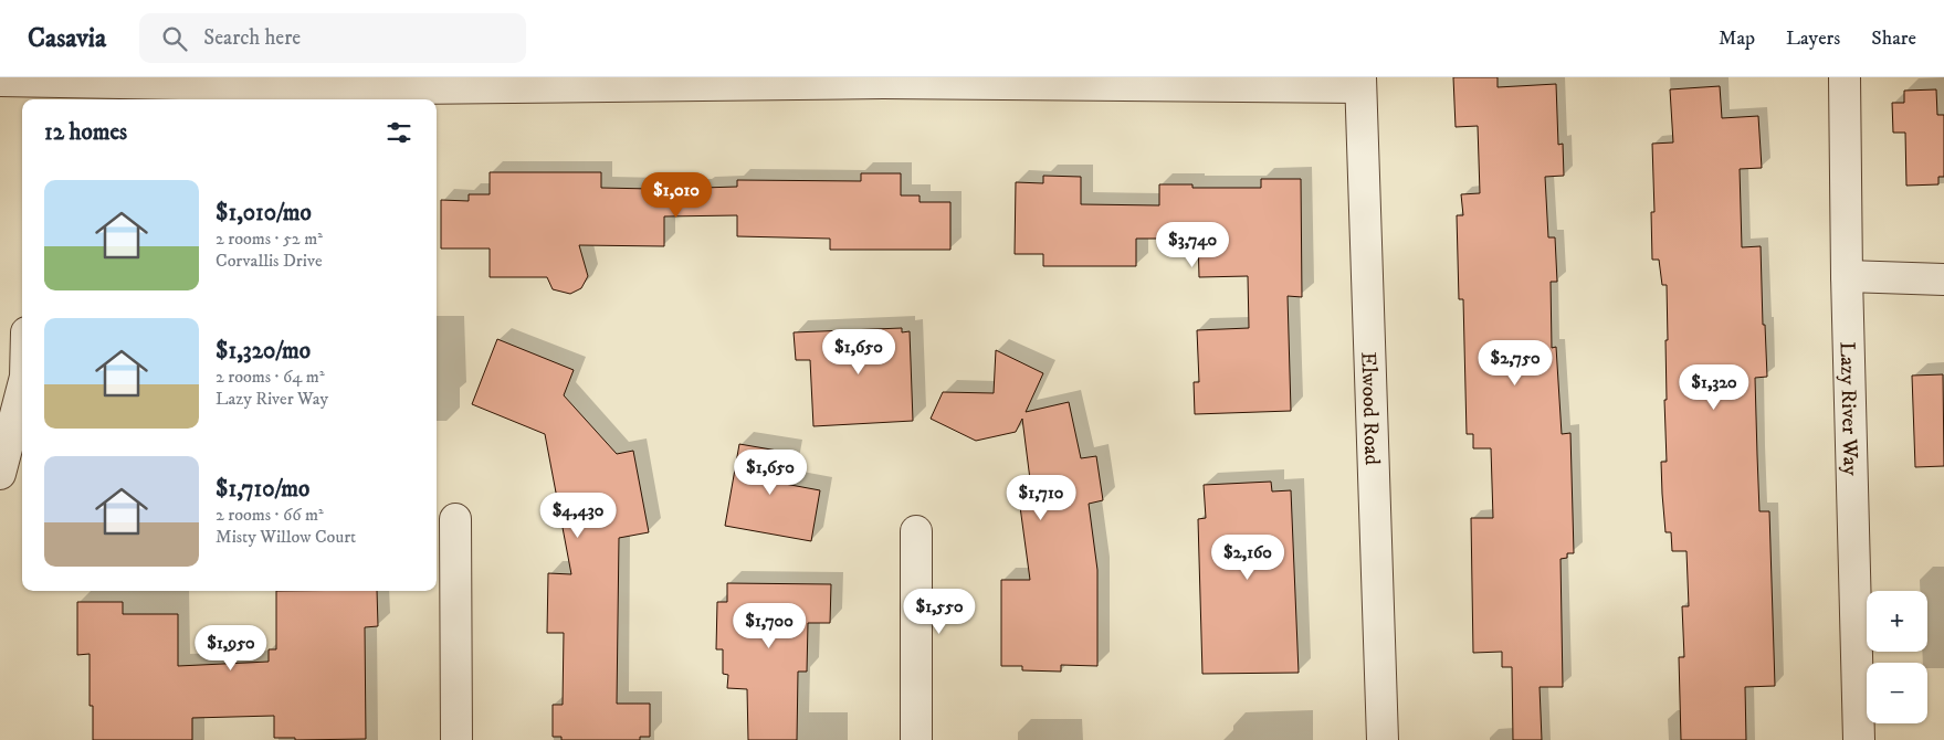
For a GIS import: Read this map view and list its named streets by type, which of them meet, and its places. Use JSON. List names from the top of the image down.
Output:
{
  "streets": {
    "street": ["Elwood Road", "Lazy River Way"]
  },
  "page": {
    "header": "Casavia",
    "search": "Search here",
    "nav": ["Map", "Layers", "Share"],
    "heading": "12 homes",
    "list": [
      {
        "name": "$1,010/mo",
        "note": "2 rooms · 52 m² · Corvallis Drive"
      },
      {
        "name": "$1,320/mo",
        "note": "2 rooms · 64 m² · Lazy River Way"
      },
      {
        "name": "$1,710/mo",
        "note": "2 rooms · 66 m² · Misty Willow Court"
      }
    ],
    "price": [
      "$1,010",
      "$3,740",
      "$1,650",
      "$2,750",
      "$1,320",
      "$1,650",
      "$1,710",
      "$4,430",
      "$2,160",
      "$1,550",
      "$1,700",
      "$1,950"
    ],
    "map_buttons": ["+", "−"]
  }
}
